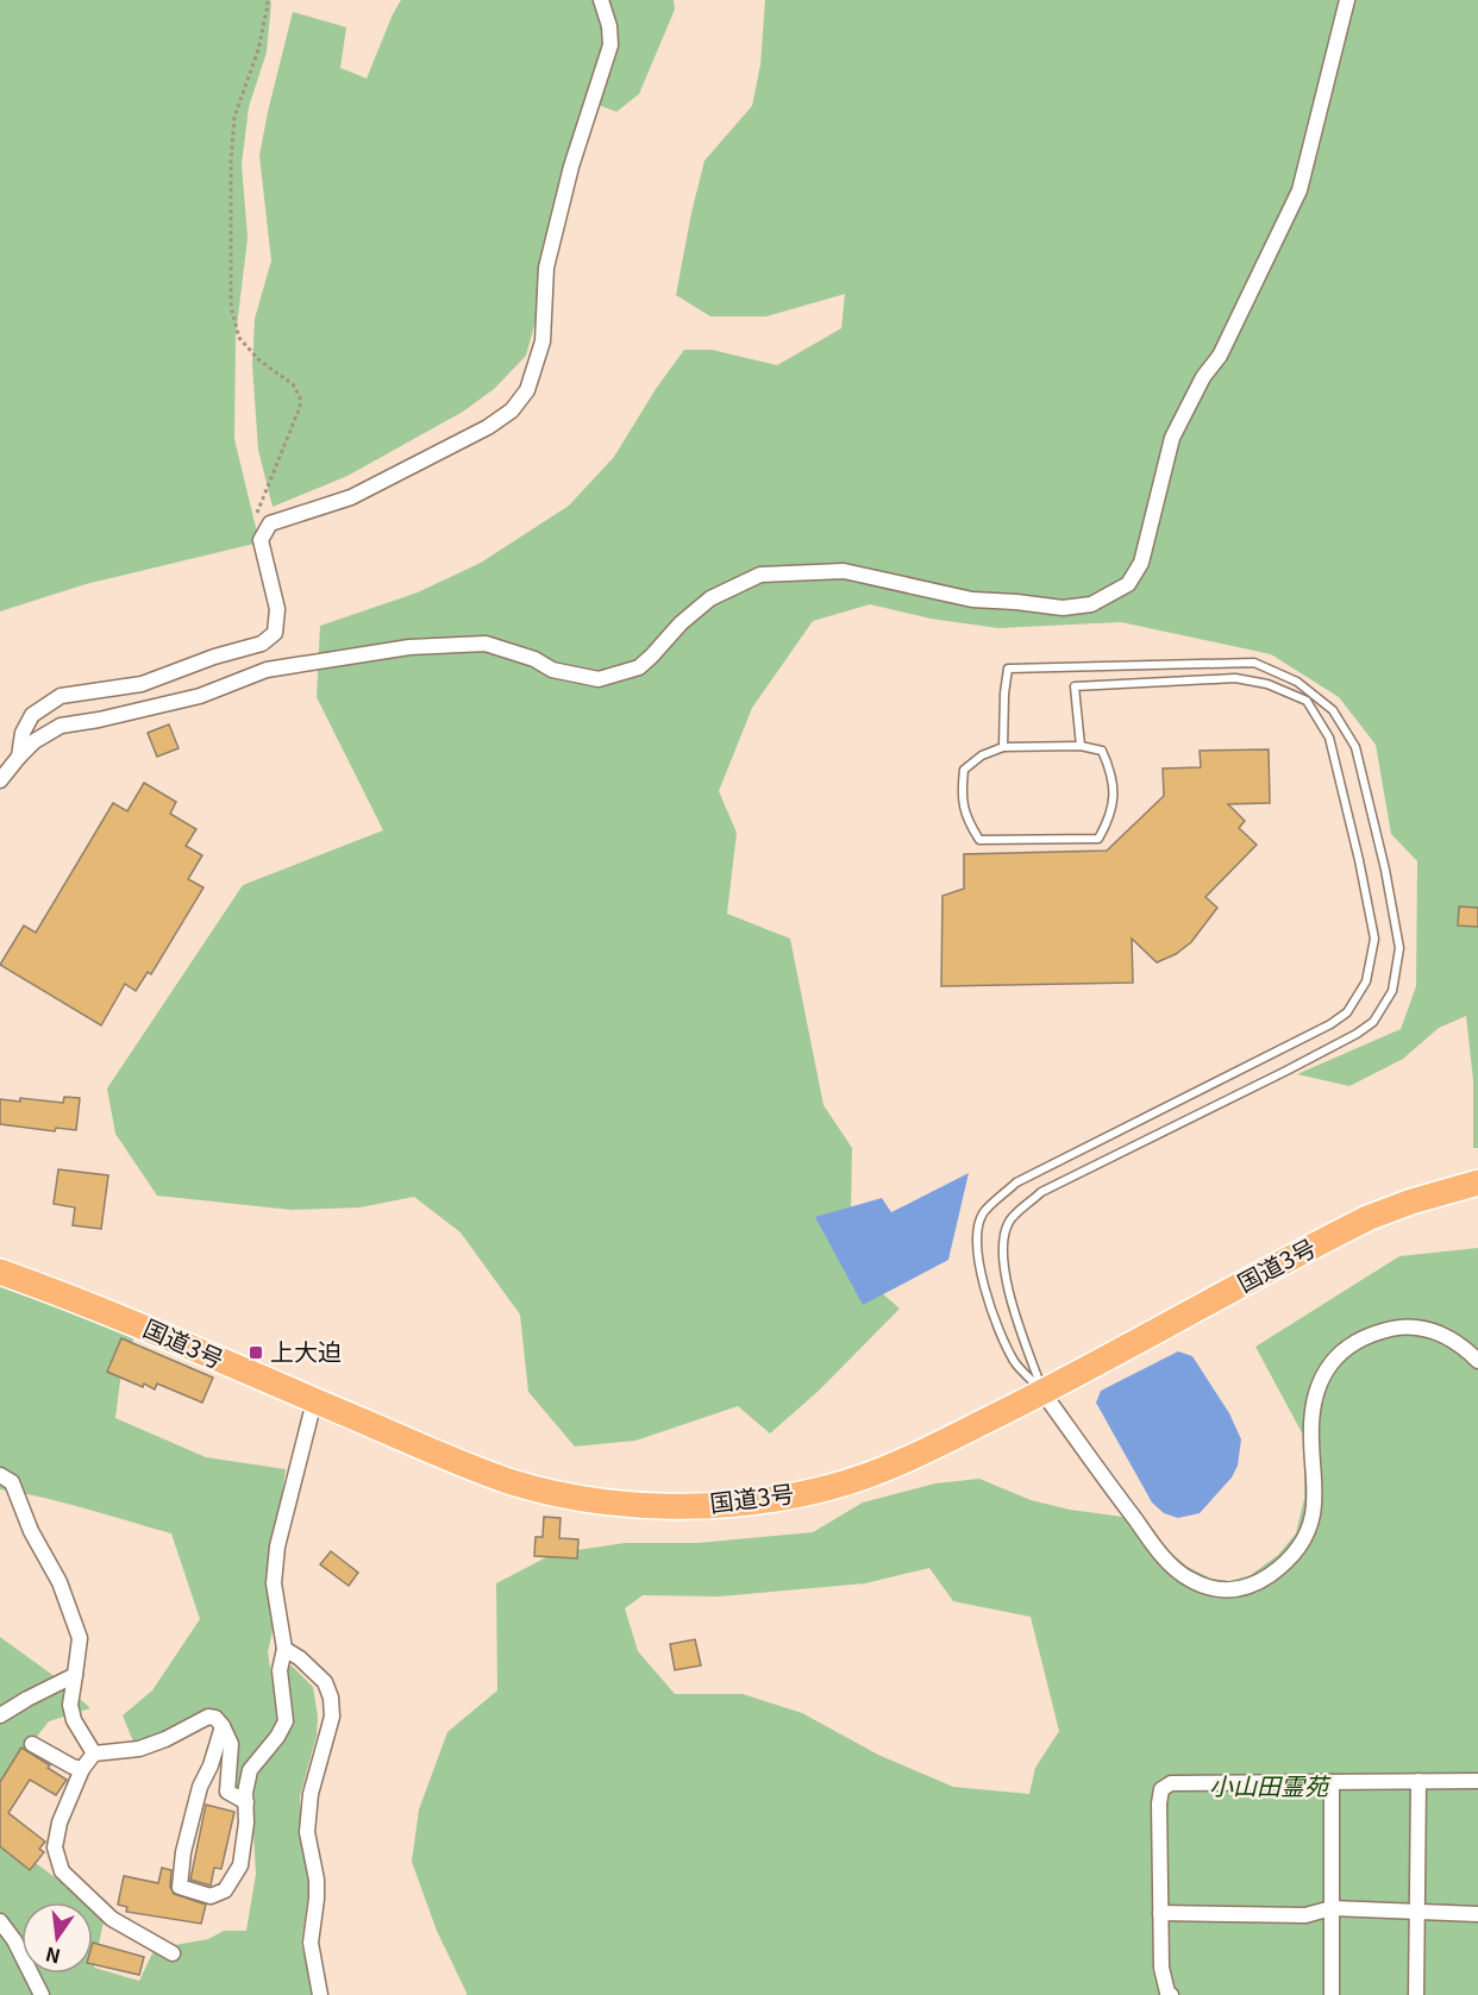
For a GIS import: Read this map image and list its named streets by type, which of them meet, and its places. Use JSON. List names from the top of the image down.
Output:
{
  "streets": {
    "highway": ["国道3号"]
  },
  "parks": ["小山田霊苑"],
  "places": {
    "transit": ["上大迫"]
  },
  "north": "bottom"
}
